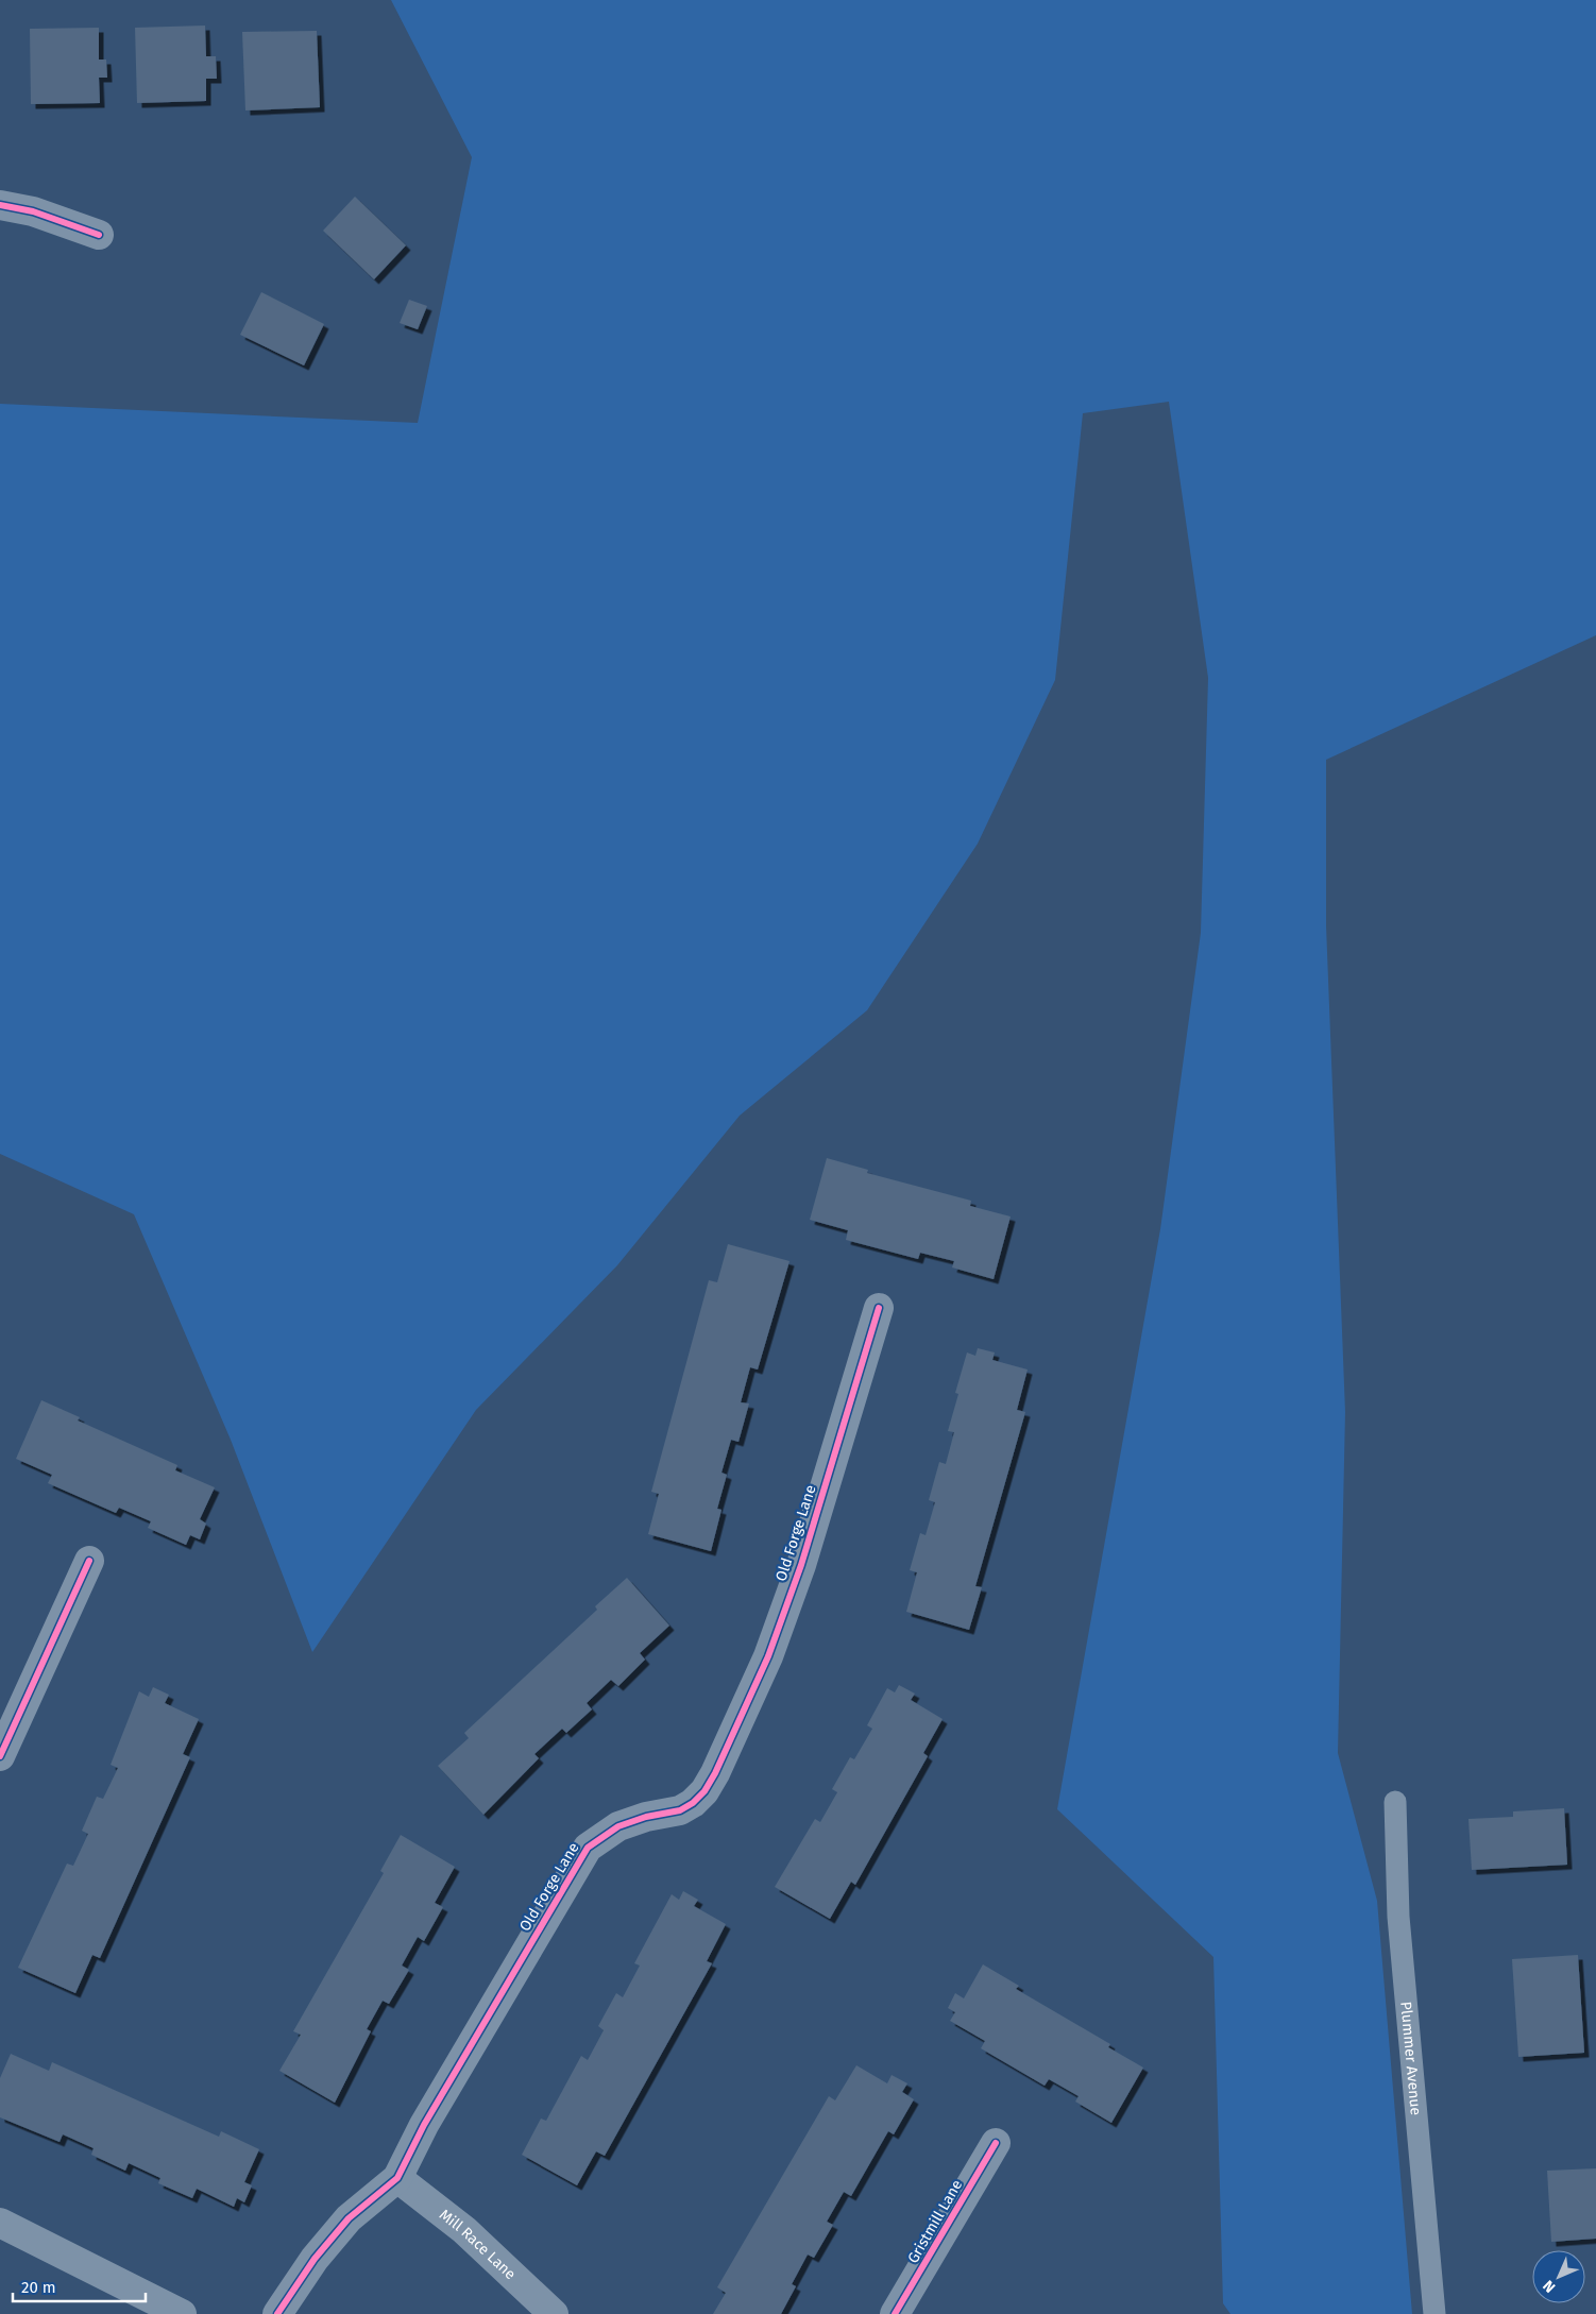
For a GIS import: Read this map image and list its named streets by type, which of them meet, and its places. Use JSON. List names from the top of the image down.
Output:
{
  "streets": {
    "street": ["Old Forge Lane", "Gristmill Lane", "Mill Race Lane"],
    "lane": ["Plummer Avenue"]
  },
  "crossings": [
    ["Old Forge Lane", "Mill Race Lane"]
  ],
  "scale_bar": "20 m",
  "north": "bottom left"
}
